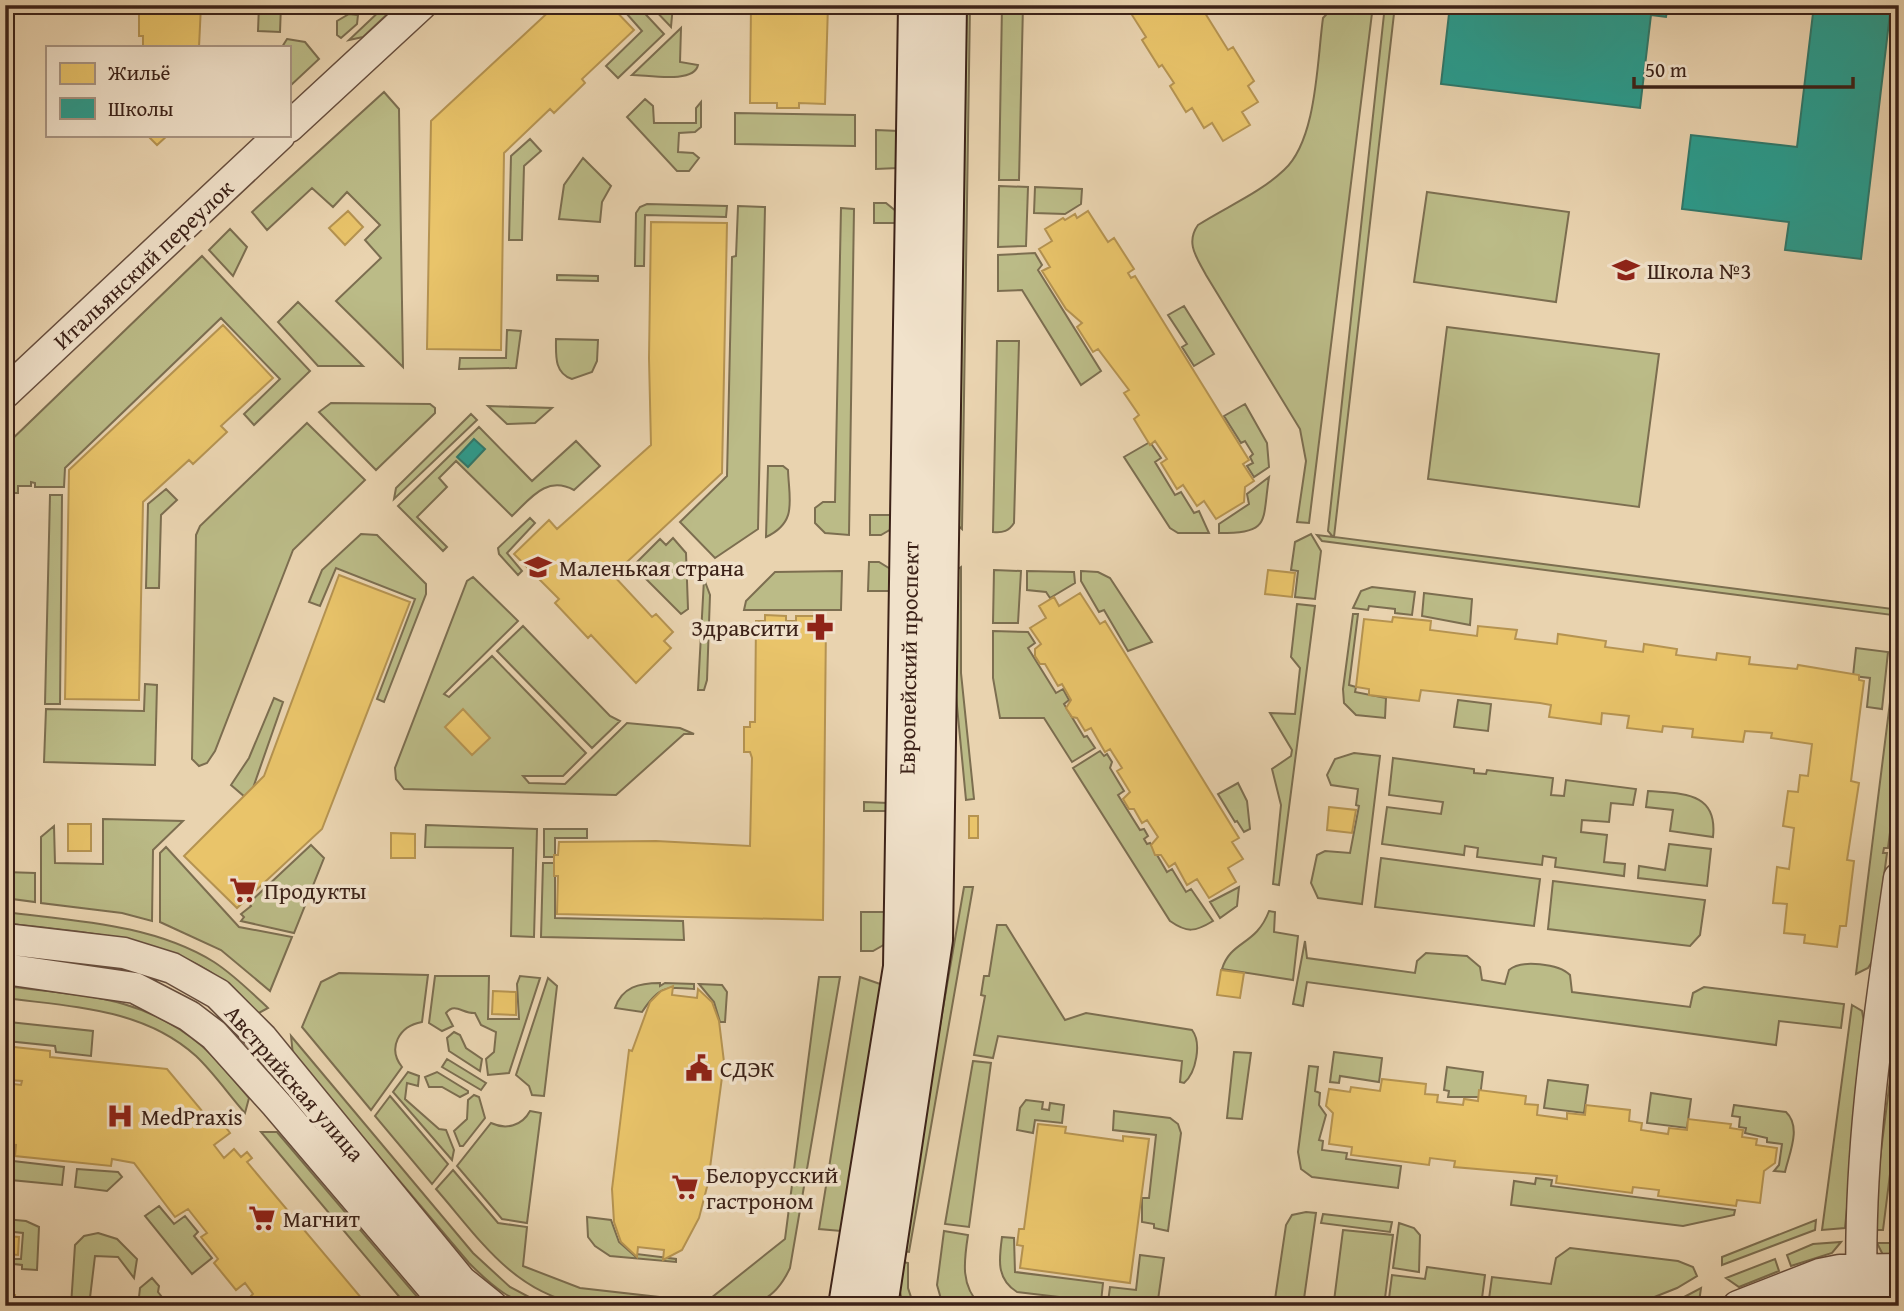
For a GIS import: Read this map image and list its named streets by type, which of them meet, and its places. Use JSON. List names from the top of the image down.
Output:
{
  "streets": {
    "street": ["Итальянский переулок", "Европейский проспект", "Австрийская улица"]
  },
  "places": {
    "school or university": ["Школа №3", "Маленькая страна"],
    "pharmacy": ["Здравсити"],
    "supermarket": ["Продукты", "Белорусский гастроном", "Магнит"],
    "public building": ["СДЭК"],
    "hospital": ["MedPraxis"]
  },
  "legend": ["Жильё", "Школы"],
  "scale_bar": "50 m"
}
